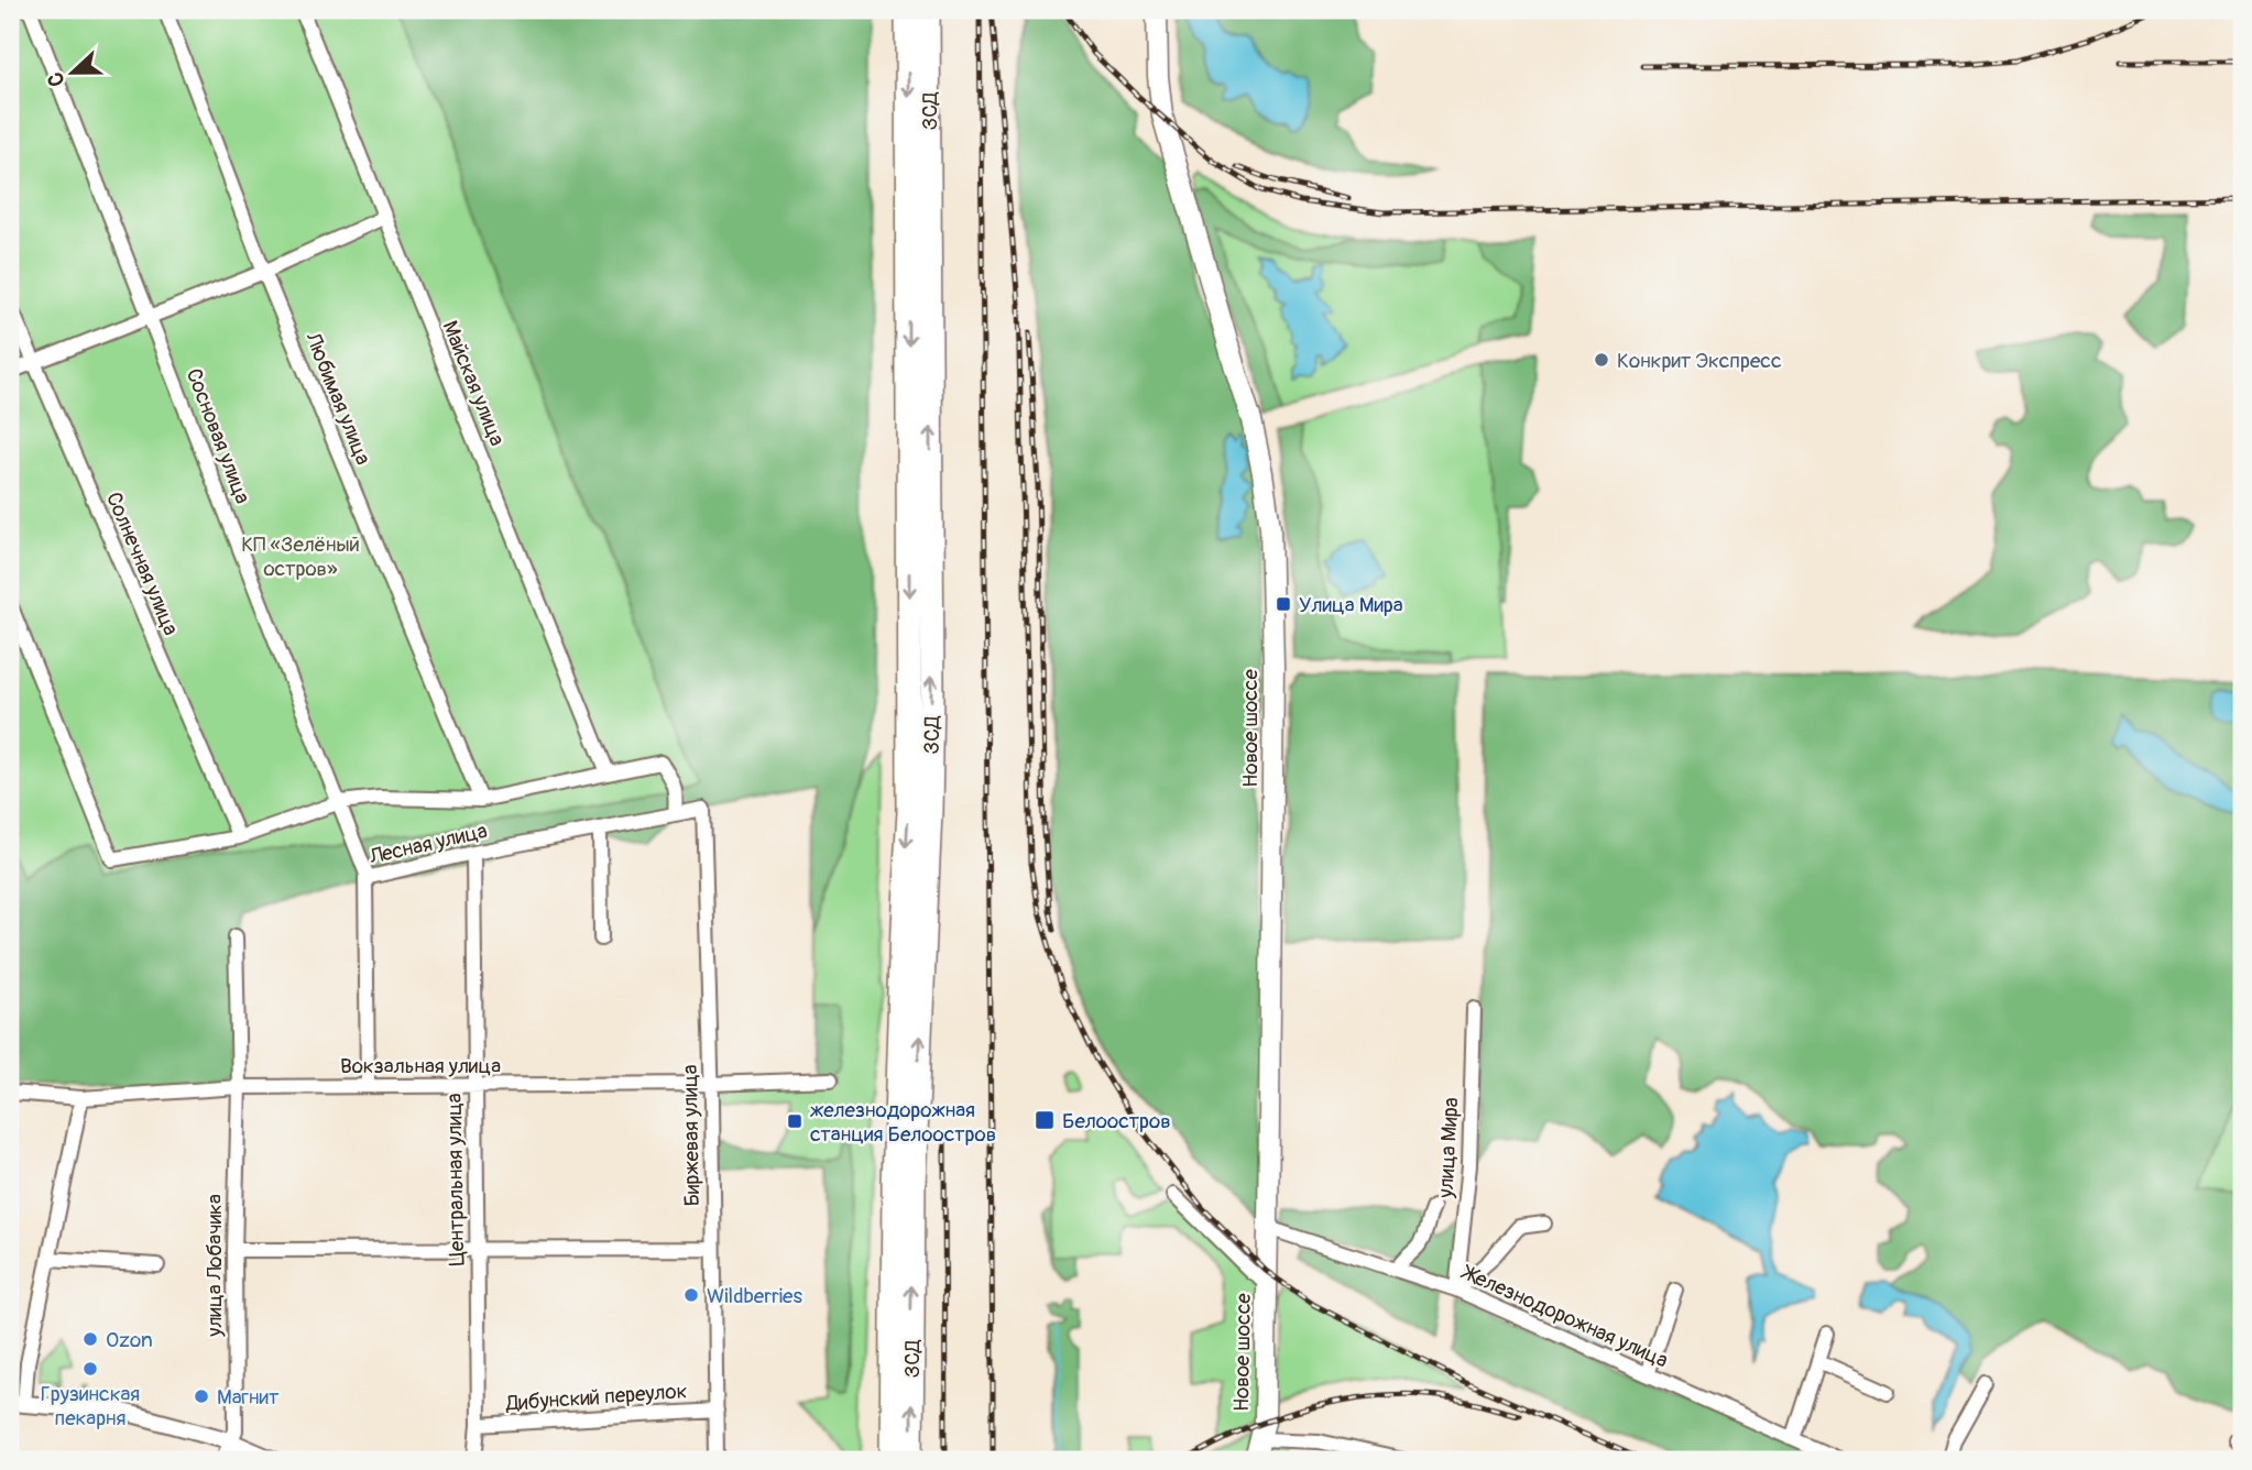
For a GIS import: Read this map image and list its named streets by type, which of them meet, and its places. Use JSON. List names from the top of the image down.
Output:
{
  "streets": {
    "highway": ["ЗСД"],
    "main road": ["Новое шоссе"],
    "street": [
      "Майская улица",
      "Любимая улица",
      "Сосновая улица",
      "Солнечная улица",
      "Лесная улица",
      "Вокзальная улица",
      "Биржевая улица",
      "улица Мира",
      "Центральная улица",
      "улица Лобачика",
      "Железнодорожная улица",
      "Дибунский переулок"
    ]
  },
  "crossings": [
    ["Сосновая улица", "Лесная улица"],
    ["Новое шоссе", "Железнодорожная улица"],
    ["Лесная улица", "Вокзальная улица"],
    ["Лесная улица", "Биржевая улица"],
    ["Лесная улица", "Центральная улица"],
    ["Вокзальная улица", "Биржевая улица"],
    ["Вокзальная улица", "Центральная улица"],
    ["Вокзальная улица", "улица Лобачика"],
    ["Биржевая улица", "Дибунский переулок"],
    ["улица Мира", "Железнодорожная улица"],
    ["Центральная улица", "Дибунский переулок"]
  ],
  "parks": ["КП «Зелёный остров»"],
  "places": {
    "other": [
      "Конкрит Экспресс",
      "Wildberries",
      "Ozon",
      "Грузинская пекарня",
      "Магнит"
    ],
    "transit": ["Улица Мира", "Белоостров", "железнодорожная станция Белоостров"]
  },
  "north": "left"
}
